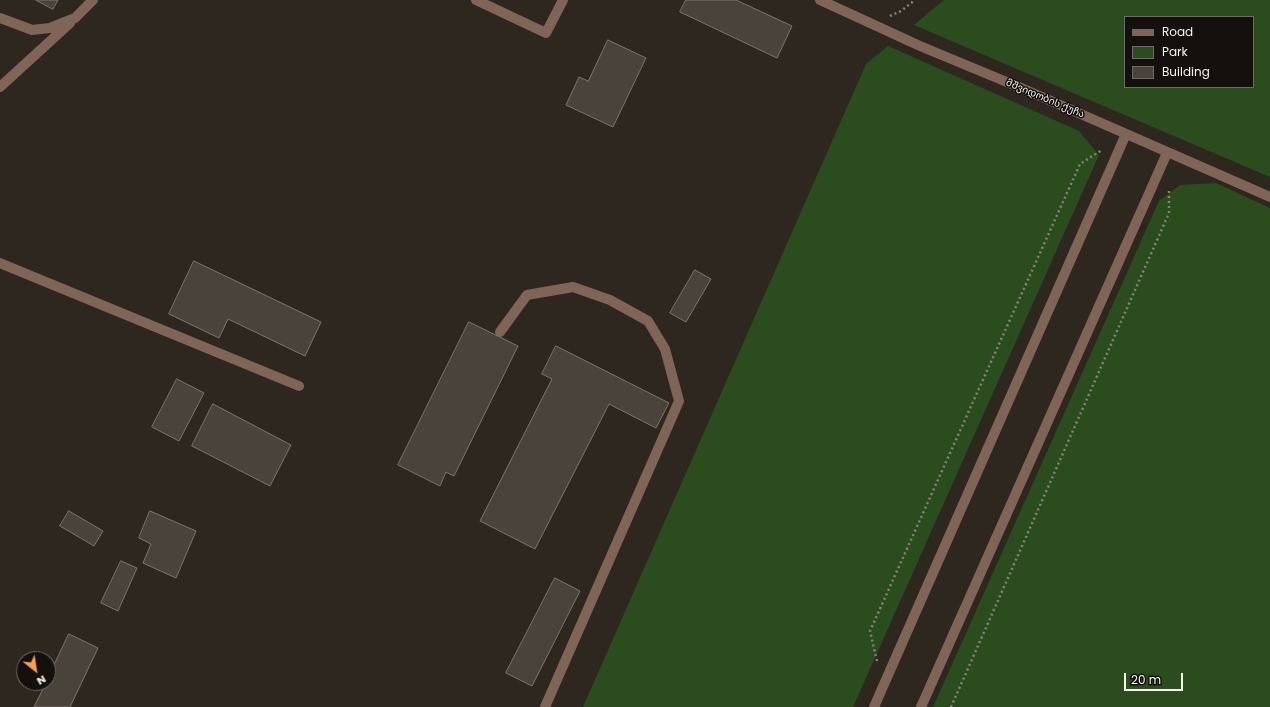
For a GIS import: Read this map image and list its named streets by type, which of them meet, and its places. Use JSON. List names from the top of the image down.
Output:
{
  "streets": {
    "street": ["მშვიდობის ქუჩა"]
  },
  "legend": ["Road", "Park", "Building"],
  "scale_bar": "20 m",
  "north": "bottom right"
}
